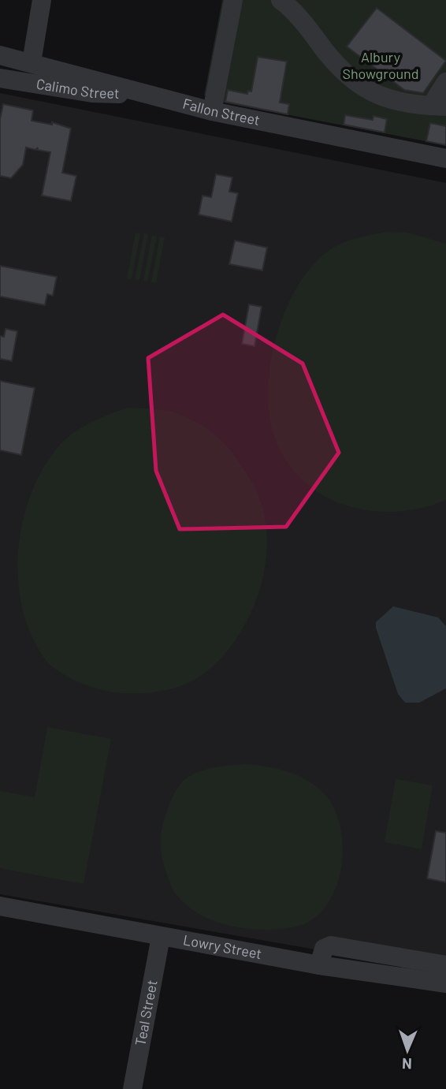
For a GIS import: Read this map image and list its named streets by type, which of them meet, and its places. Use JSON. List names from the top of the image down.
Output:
{
  "streets": {
    "street": [
      "Calimo Street",
      "Fallon Street",
      "Lowry Street",
      "Teal Street"
    ]
  },
  "crossings": [
    ["Calimo Street", "Fallon Street"],
    ["Lowry Street", "Teal Street"]
  ],
  "parks": ["Albury Showground"],
  "north": "bottom"
}
